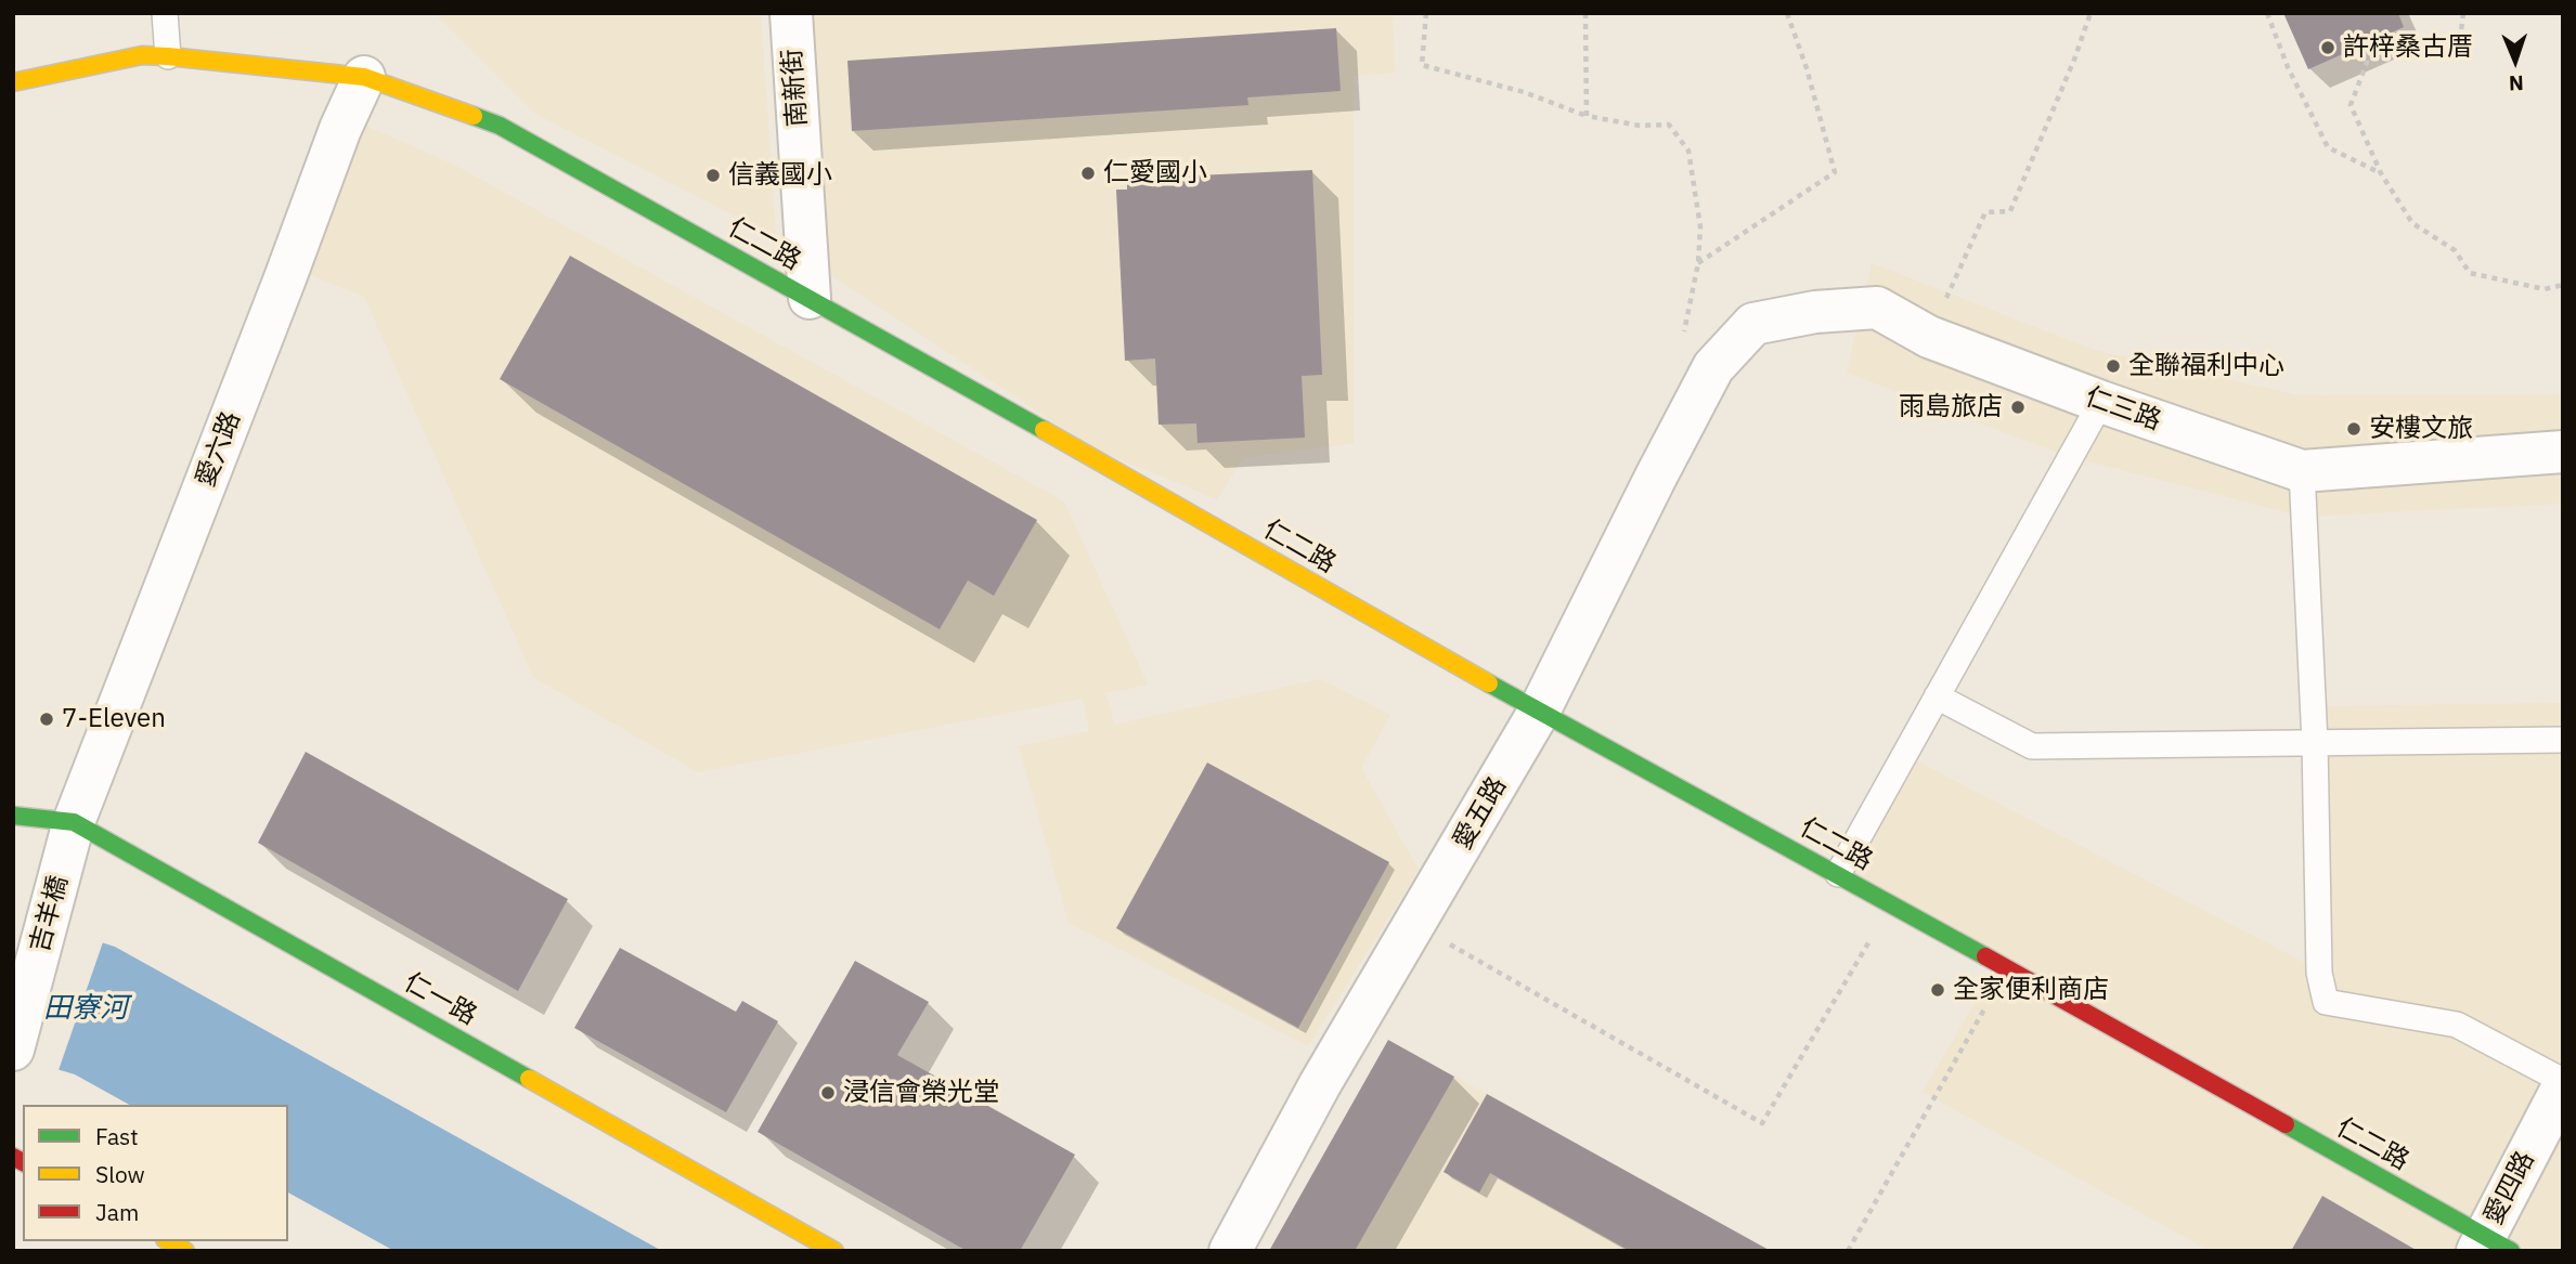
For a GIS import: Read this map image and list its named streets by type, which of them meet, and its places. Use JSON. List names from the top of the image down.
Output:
{
  "streets": {
    "street": [
      "南新街",
      "仁二路",
      "仁三路",
      "愛六路",
      "愛五路",
      "吉羊橋",
      "仁一路",
      "愛四路"
    ]
  },
  "crossings": [
    ["南新街", "仁二路"],
    ["仁二路", "愛六路"],
    ["仁二路", "愛五路"],
    ["仁二路", "愛四路"],
    ["仁三路", "愛五路"],
    ["愛六路", "吉羊橋"],
    ["愛六路", "仁一路"],
    ["吉羊橋", "仁一路"]
  ],
  "water": ["田寮河"],
  "places": [
    "許梓桑古厝",
    "仁愛國小",
    "信義國小",
    "全聯福利中心",
    "雨島旅店",
    "安樓文旅",
    "7-Eleven",
    "全家便利商店",
    "浸信會榮光堂"
  ],
  "legend": ["Fast", "Slow", "Jam"],
  "north": "bottom"
}
